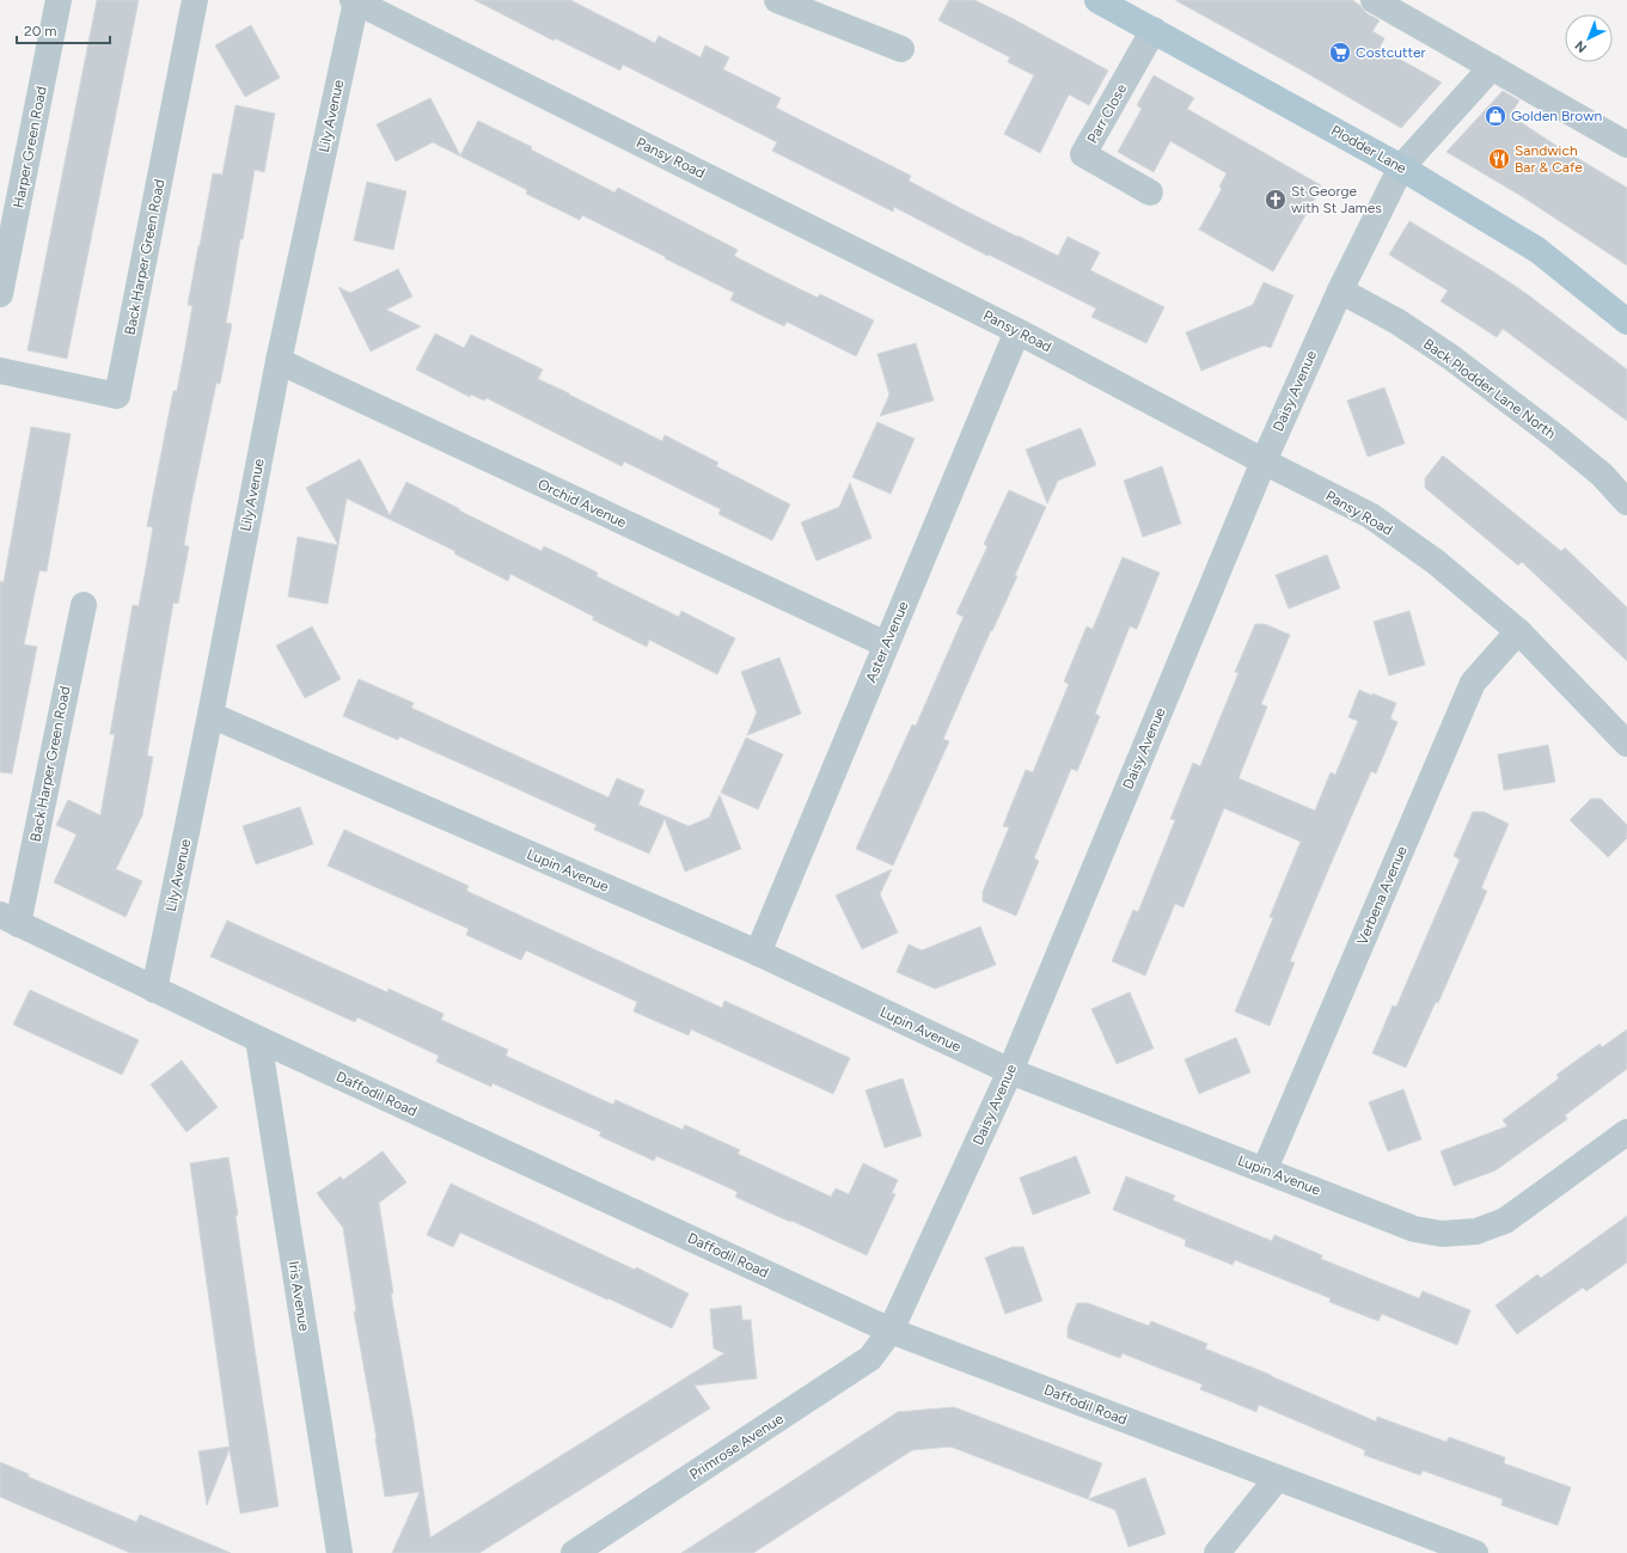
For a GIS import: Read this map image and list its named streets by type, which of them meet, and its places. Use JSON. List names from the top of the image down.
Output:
{
  "streets": {
    "main road": ["Plodder Lane"],
    "street": [
      "Parr Close",
      "Lily Avenue",
      "Harper Green Road",
      "Pansy Road",
      "Back Harper Green Road",
      "Back Plodder Lane North",
      "Daisy Avenue",
      "Orchid Avenue",
      "Aster Avenue",
      "Lupin Avenue",
      "Verbena Avenue",
      "Daffodil Road",
      "Iris Avenue",
      "Primrose Avenue"
    ]
  },
  "crossings": [
    ["Parr Close", "Plodder Lane"],
    ["Lily Avenue", "Pansy Road"],
    ["Lily Avenue", "Orchid Avenue"],
    ["Lily Avenue", "Lupin Avenue"],
    ["Lily Avenue", "Daffodil Road"],
    ["Plodder Lane", "Daisy Avenue"],
    ["Pansy Road", "Daisy Avenue"],
    ["Pansy Road", "Aster Avenue"],
    ["Pansy Road", "Verbena Avenue"],
    ["Back Harper Green Road", "Daffodil Road"],
    ["Back Plodder Lane North", "Daisy Avenue"],
    ["Daisy Avenue", "Lupin Avenue"],
    ["Daisy Avenue", "Daffodil Road"],
    ["Daisy Avenue", "Primrose Avenue"],
    ["Orchid Avenue", "Aster Avenue"],
    ["Aster Avenue", "Lupin Avenue"],
    ["Lupin Avenue", "Verbena Avenue"],
    ["Daffodil Road", "Iris Avenue"],
    ["Daffodil Road", "Primrose Avenue"]
  ],
  "places": {
    "supermarket": ["Costcutter"],
    "shop": ["Golden Brown"],
    "restaurant": ["Sandwich Bar & Cafe"],
    "church": ["St George with St James"]
  },
  "scale_bar": "20 m",
  "north": "bottom left"
}
